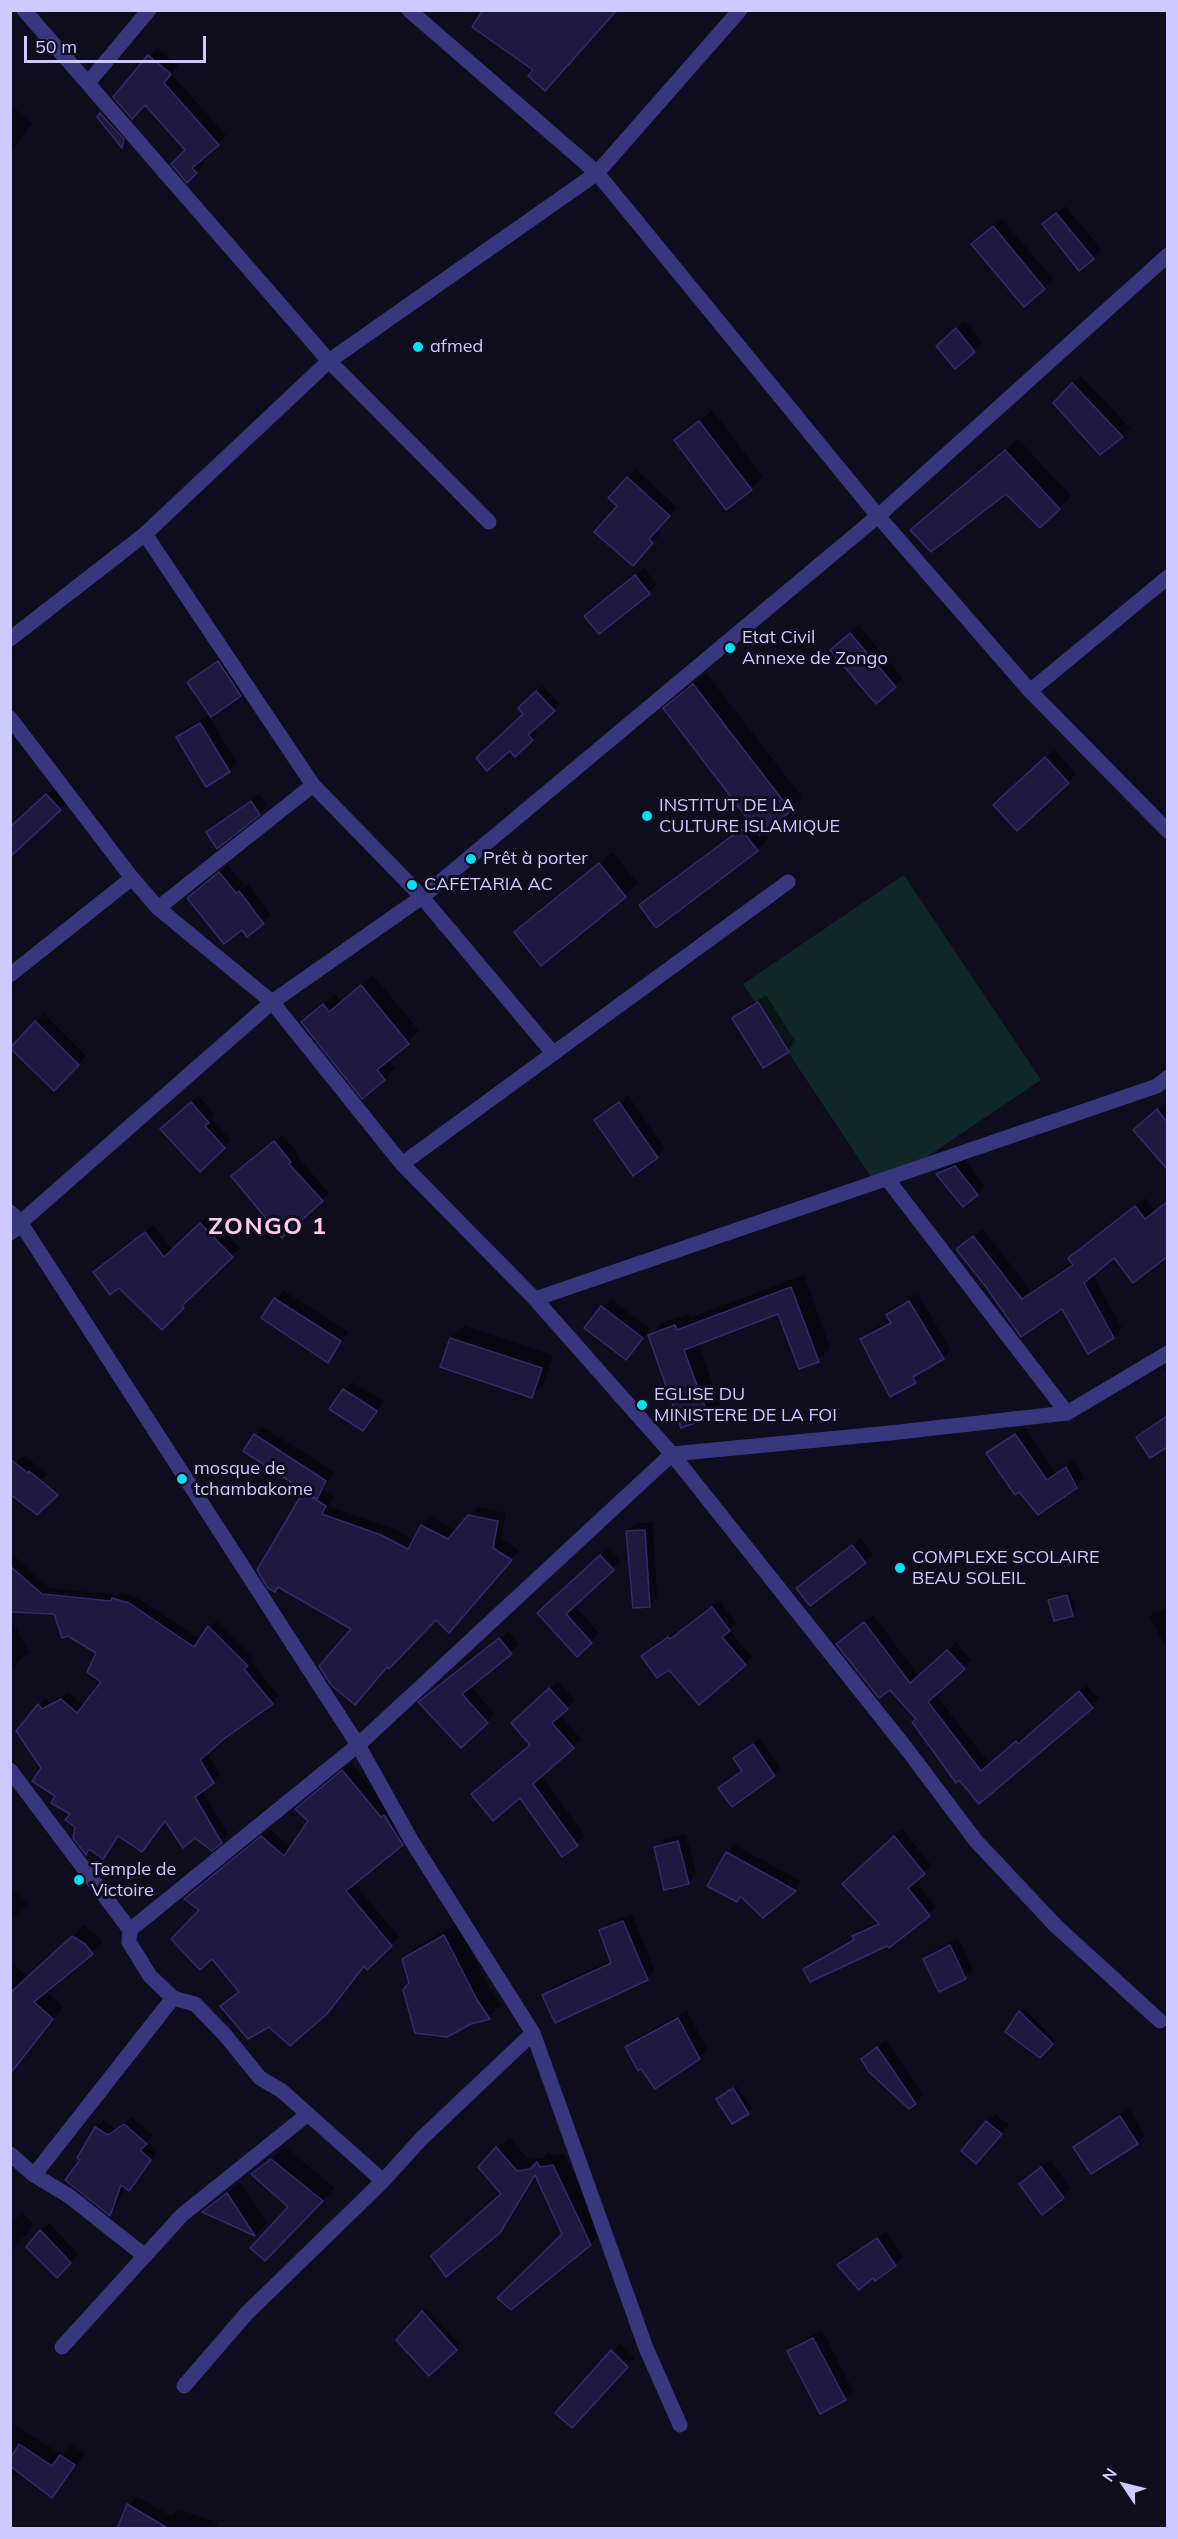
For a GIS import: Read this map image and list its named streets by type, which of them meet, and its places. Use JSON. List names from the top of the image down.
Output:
{
  "districts": ["ZONGO 1"],
  "places": [
    "afmed",
    "Etat Civil Annexe de Zongo",
    "INSTITUT DE LA CULTURE ISLAMIQUE",
    "Prêt à porter",
    "CAFETARIA AC",
    "EGLISE DU MINISTERE DE LA FOI",
    "mosque de tchambakome",
    "COMPLEXE SCOLAIRE BEAU SOLEIL",
    "Temple de Victoire"
  ],
  "scale_bar": "50 m",
  "north": "top left"
}
